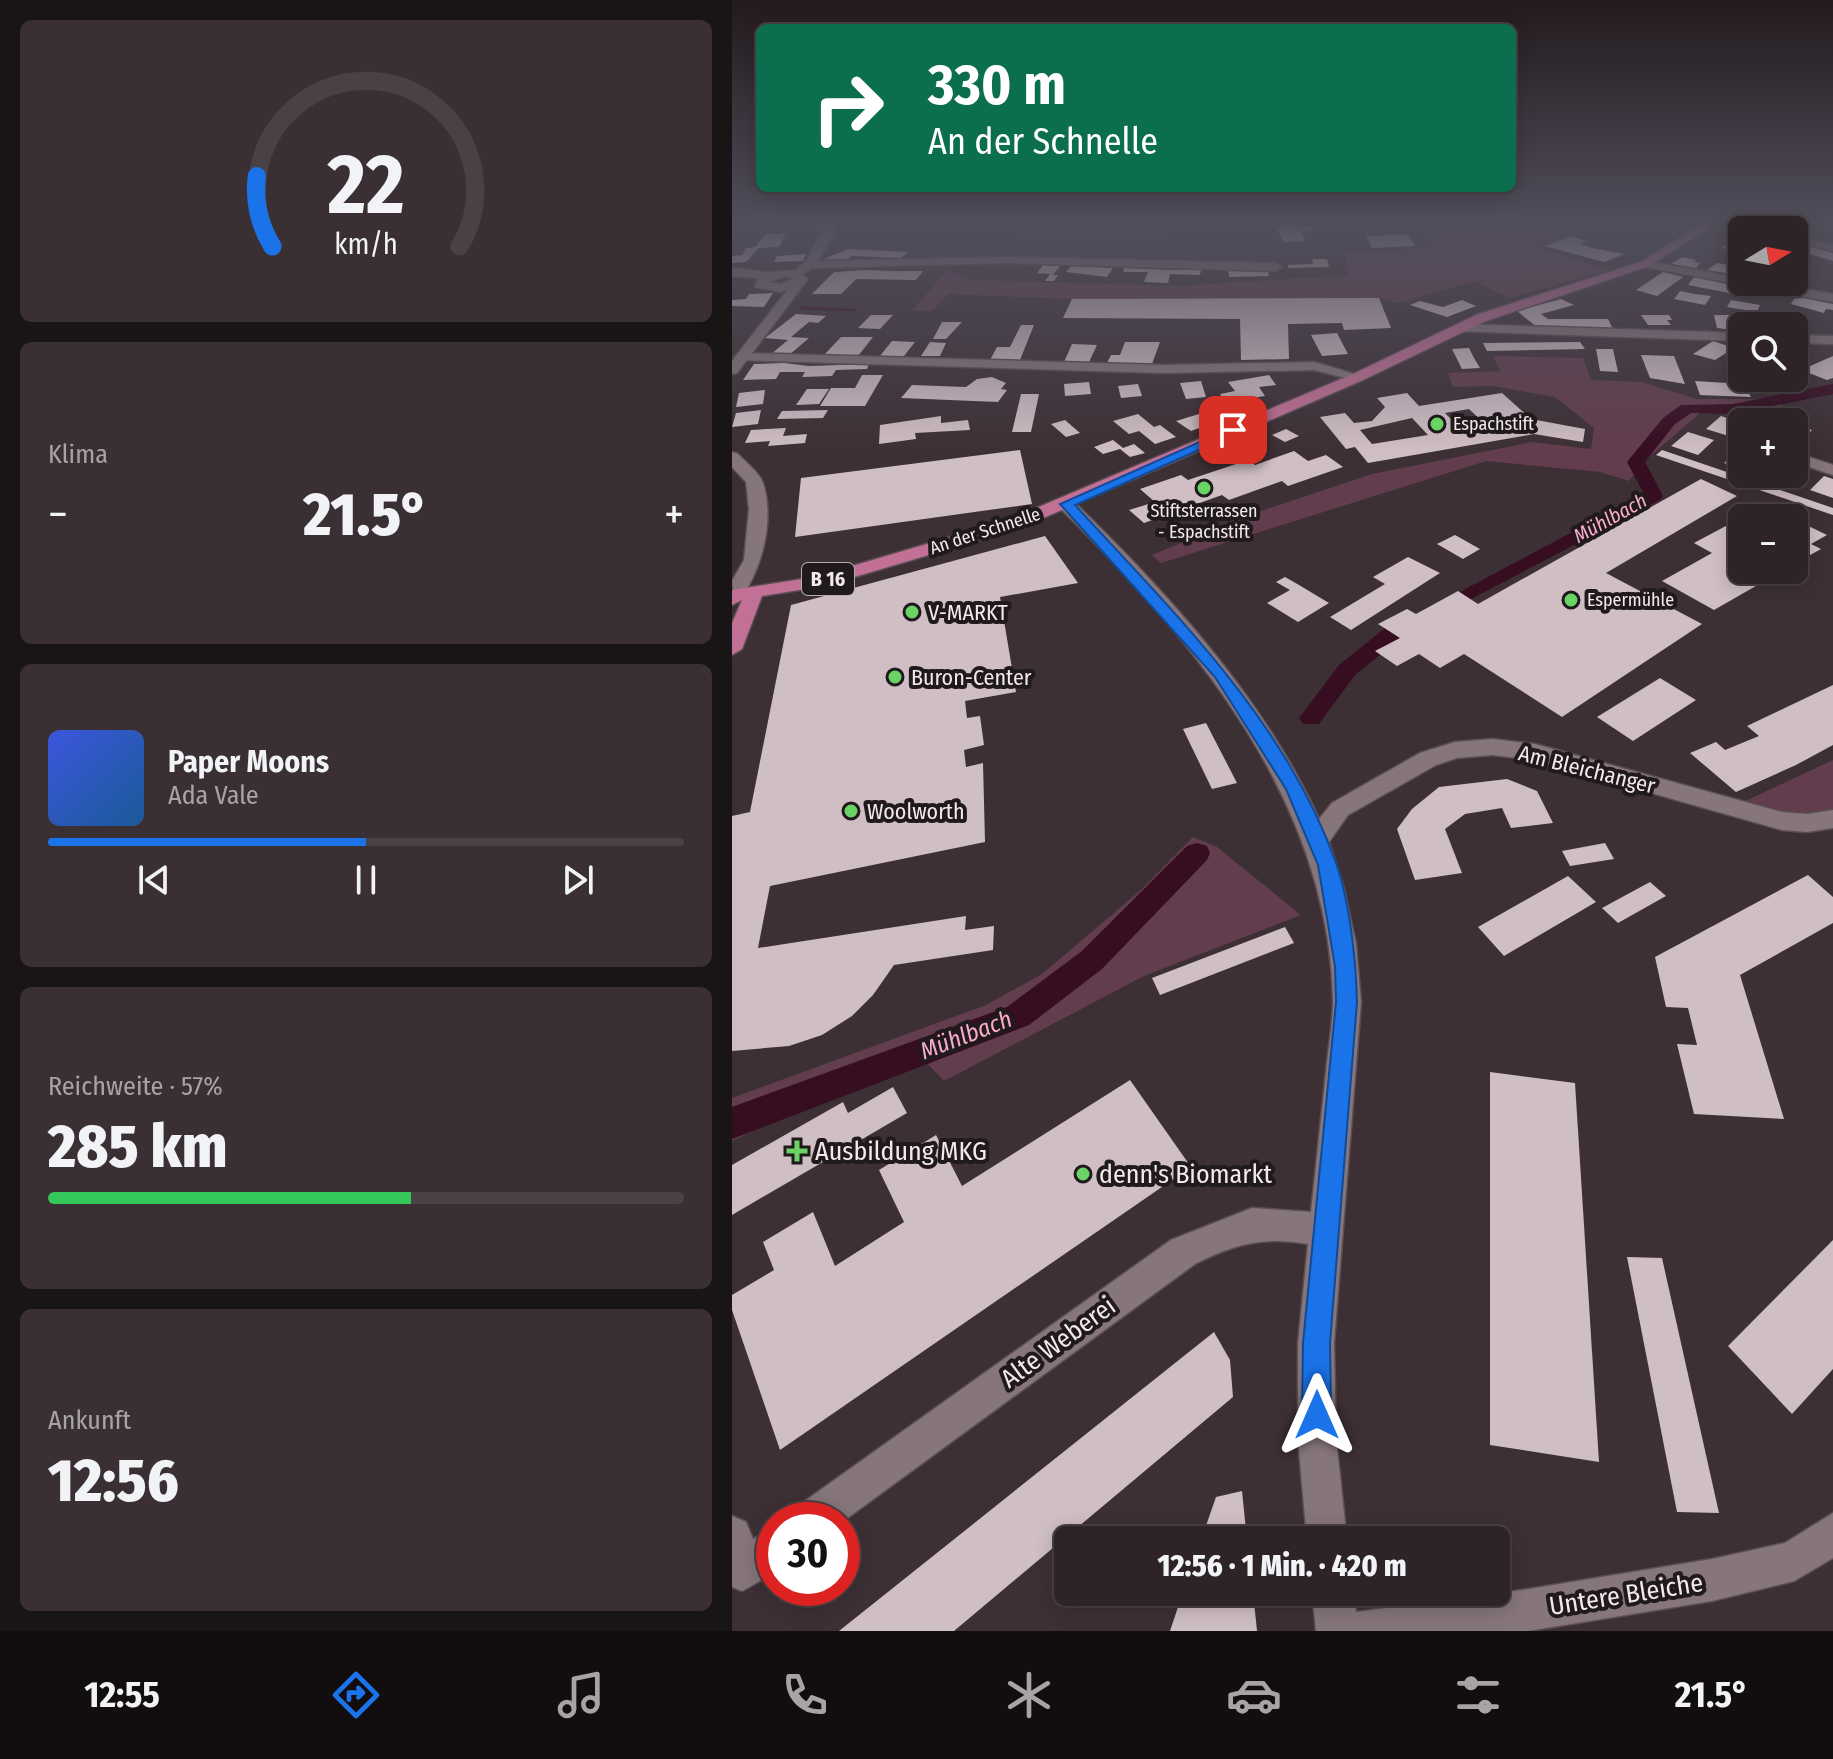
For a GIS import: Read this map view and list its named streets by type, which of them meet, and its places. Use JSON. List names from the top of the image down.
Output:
{
  "streets": {
    "main road": ["An der Schnelle", "B 16"],
    "street": ["Am Bleichanger", "Alte Weberei", "Untere Bleiche"]
  },
  "crossings": [
    ["An der Schnelle", "B 16"]
  ],
  "water": ["Mühlbach"],
  "places": {
    "other": [
      "Espachstift",
      "Stiftsterrassen - Espachstift",
      "Espermühle",
      "V-MARKT",
      "Buron-Center",
      "Woolworth",
      "denn's Biomarkt"
    ],
    "health": ["Ausbildung MKG"]
  },
  "north": "right",
  "page": {
    "turn": ["330 m", "An der Schnelle"],
    "map_buttons": ["+", "−"],
    "tile": [
      "Klima",
      ["Reichweite · 57%", "285 km"],
      ["Ankunft", "12:56"]
    ],
    "heat": ["−", "21.5°", "+"],
    "song": ["Paper Moons", "Ada Vale"],
    "limit": "30",
    "trip": "12:56 · 1 Min. · 420 m",
    "tabs": ["12:55", "21.5°"],
    "gauge": ["22", "km/h"]
  }
}
